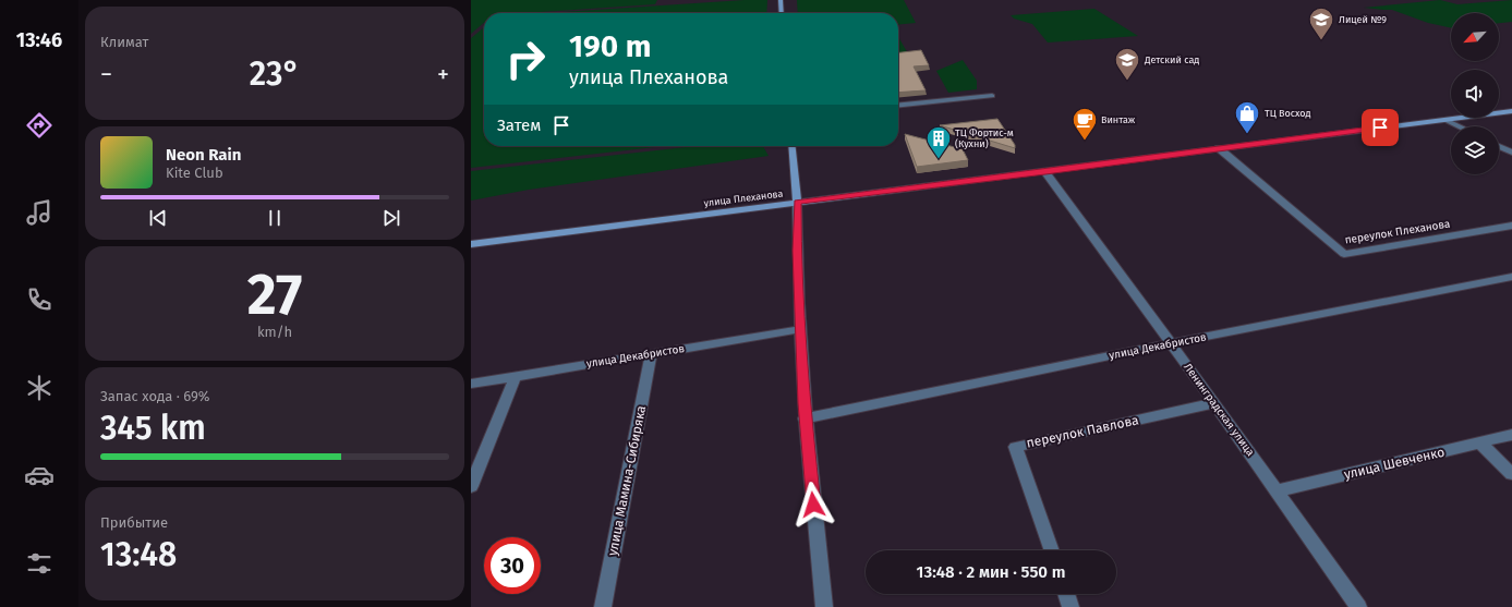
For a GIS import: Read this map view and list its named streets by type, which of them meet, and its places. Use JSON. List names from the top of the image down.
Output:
{
  "streets": {
    "main road": ["улица Плеханова"],
    "street": [
      "переулок Плеханова",
      "улица Декабристов",
      "Ленинградская улица",
      "переулок Павлова",
      "улица Шевченко",
      "улица Мамина-Сибиряка"
    ]
  },
  "crossings": [
    ["улица Плеханова", "переулок Плеханова"],
    ["улица Плеханова", "Ленинградская улица"],
    ["улица Декабристов", "Ленинградская улица"],
    ["улица Декабристов", "улица Мамина-Сибиряка"],
    ["Ленинградская улица", "переулок Павлова"],
    ["Ленинградская улица", "улица Шевченко"]
  ],
  "places": {
    "school or university": ["Лицей №9", "Детский сад"],
    "shop": ["ТЦ Восход"],
    "cafe": ["Винтаж"],
    "building": ["ТЦ Фортис-м (Кухни)"]
  },
  "north": "bottom left",
  "page": {
    "tabs": "13:46",
    "tile": [
      "Климат",
      ["27", "km/h"],
      ["Запас хода · 69%", "345 km"],
      ["Прибытие", "13:48"]
    ],
    "turn": ["190 m", "улица Плеханова"],
    "heat": ["−", "23°", "+"],
    "then": "Затем",
    "song": ["Neon Rain", "Kite Club"],
    "limit": "30",
    "trip": "13:48 · 2 мин · 550 m"
  }
}
